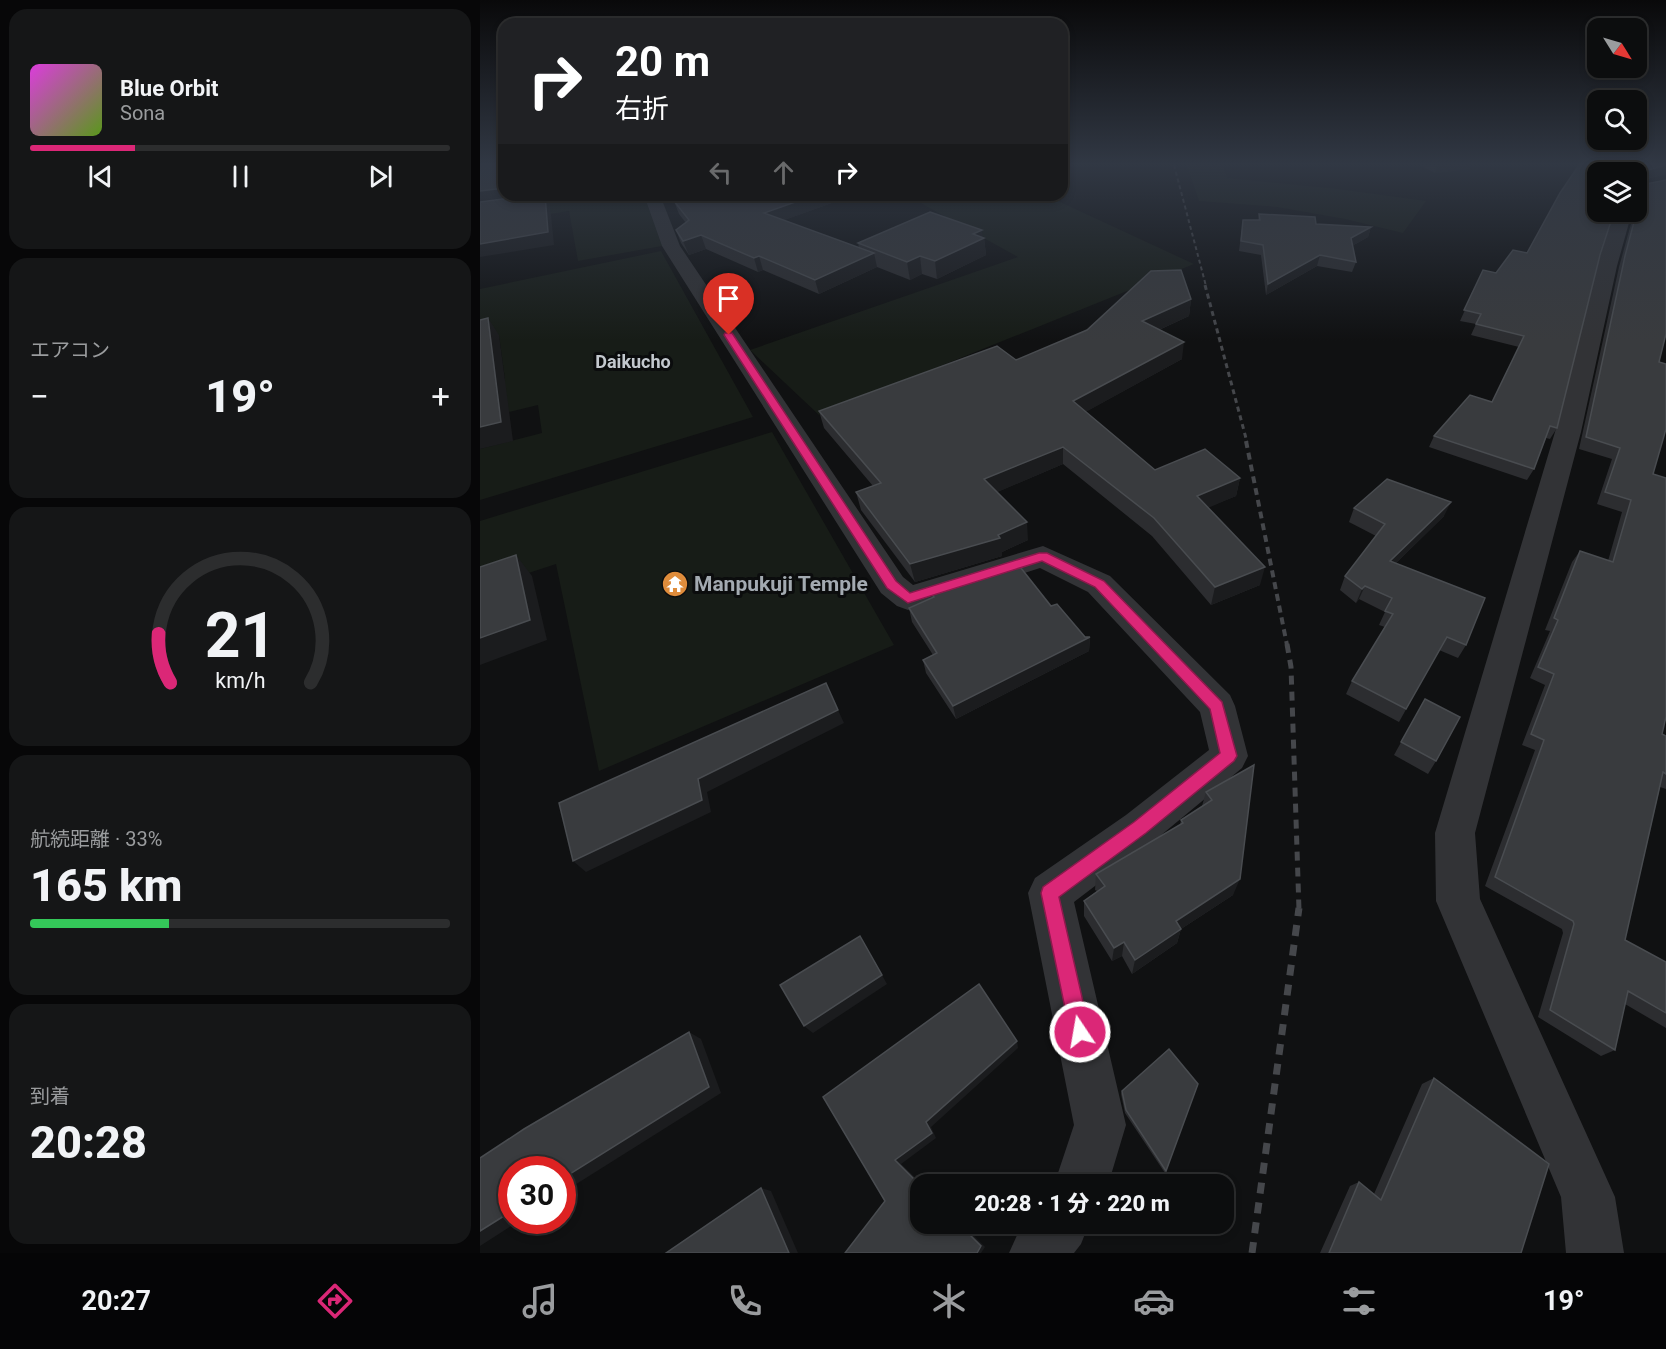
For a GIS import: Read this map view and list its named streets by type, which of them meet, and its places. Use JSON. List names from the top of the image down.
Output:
{
  "districts": ["Daikucho"],
  "places": {
    "temple": ["Manpukuji Temple"]
  },
  "north": "bottom right",
  "page": {
    "turn": ["20 m", "右折"],
    "song": ["Blue Orbit", "Sona"],
    "tile": [
      "エアコン",
      ["航続距離 · 33%", "165 km"],
      ["到着", "20:28"]
    ],
    "heat": ["−", "19°", "+"],
    "limit": "30",
    "trip": "20:28 · 1 分 · 220 m",
    "tabs": ["20:27", "19°"],
    "gauge": ["21", "km/h"]
  }
}
